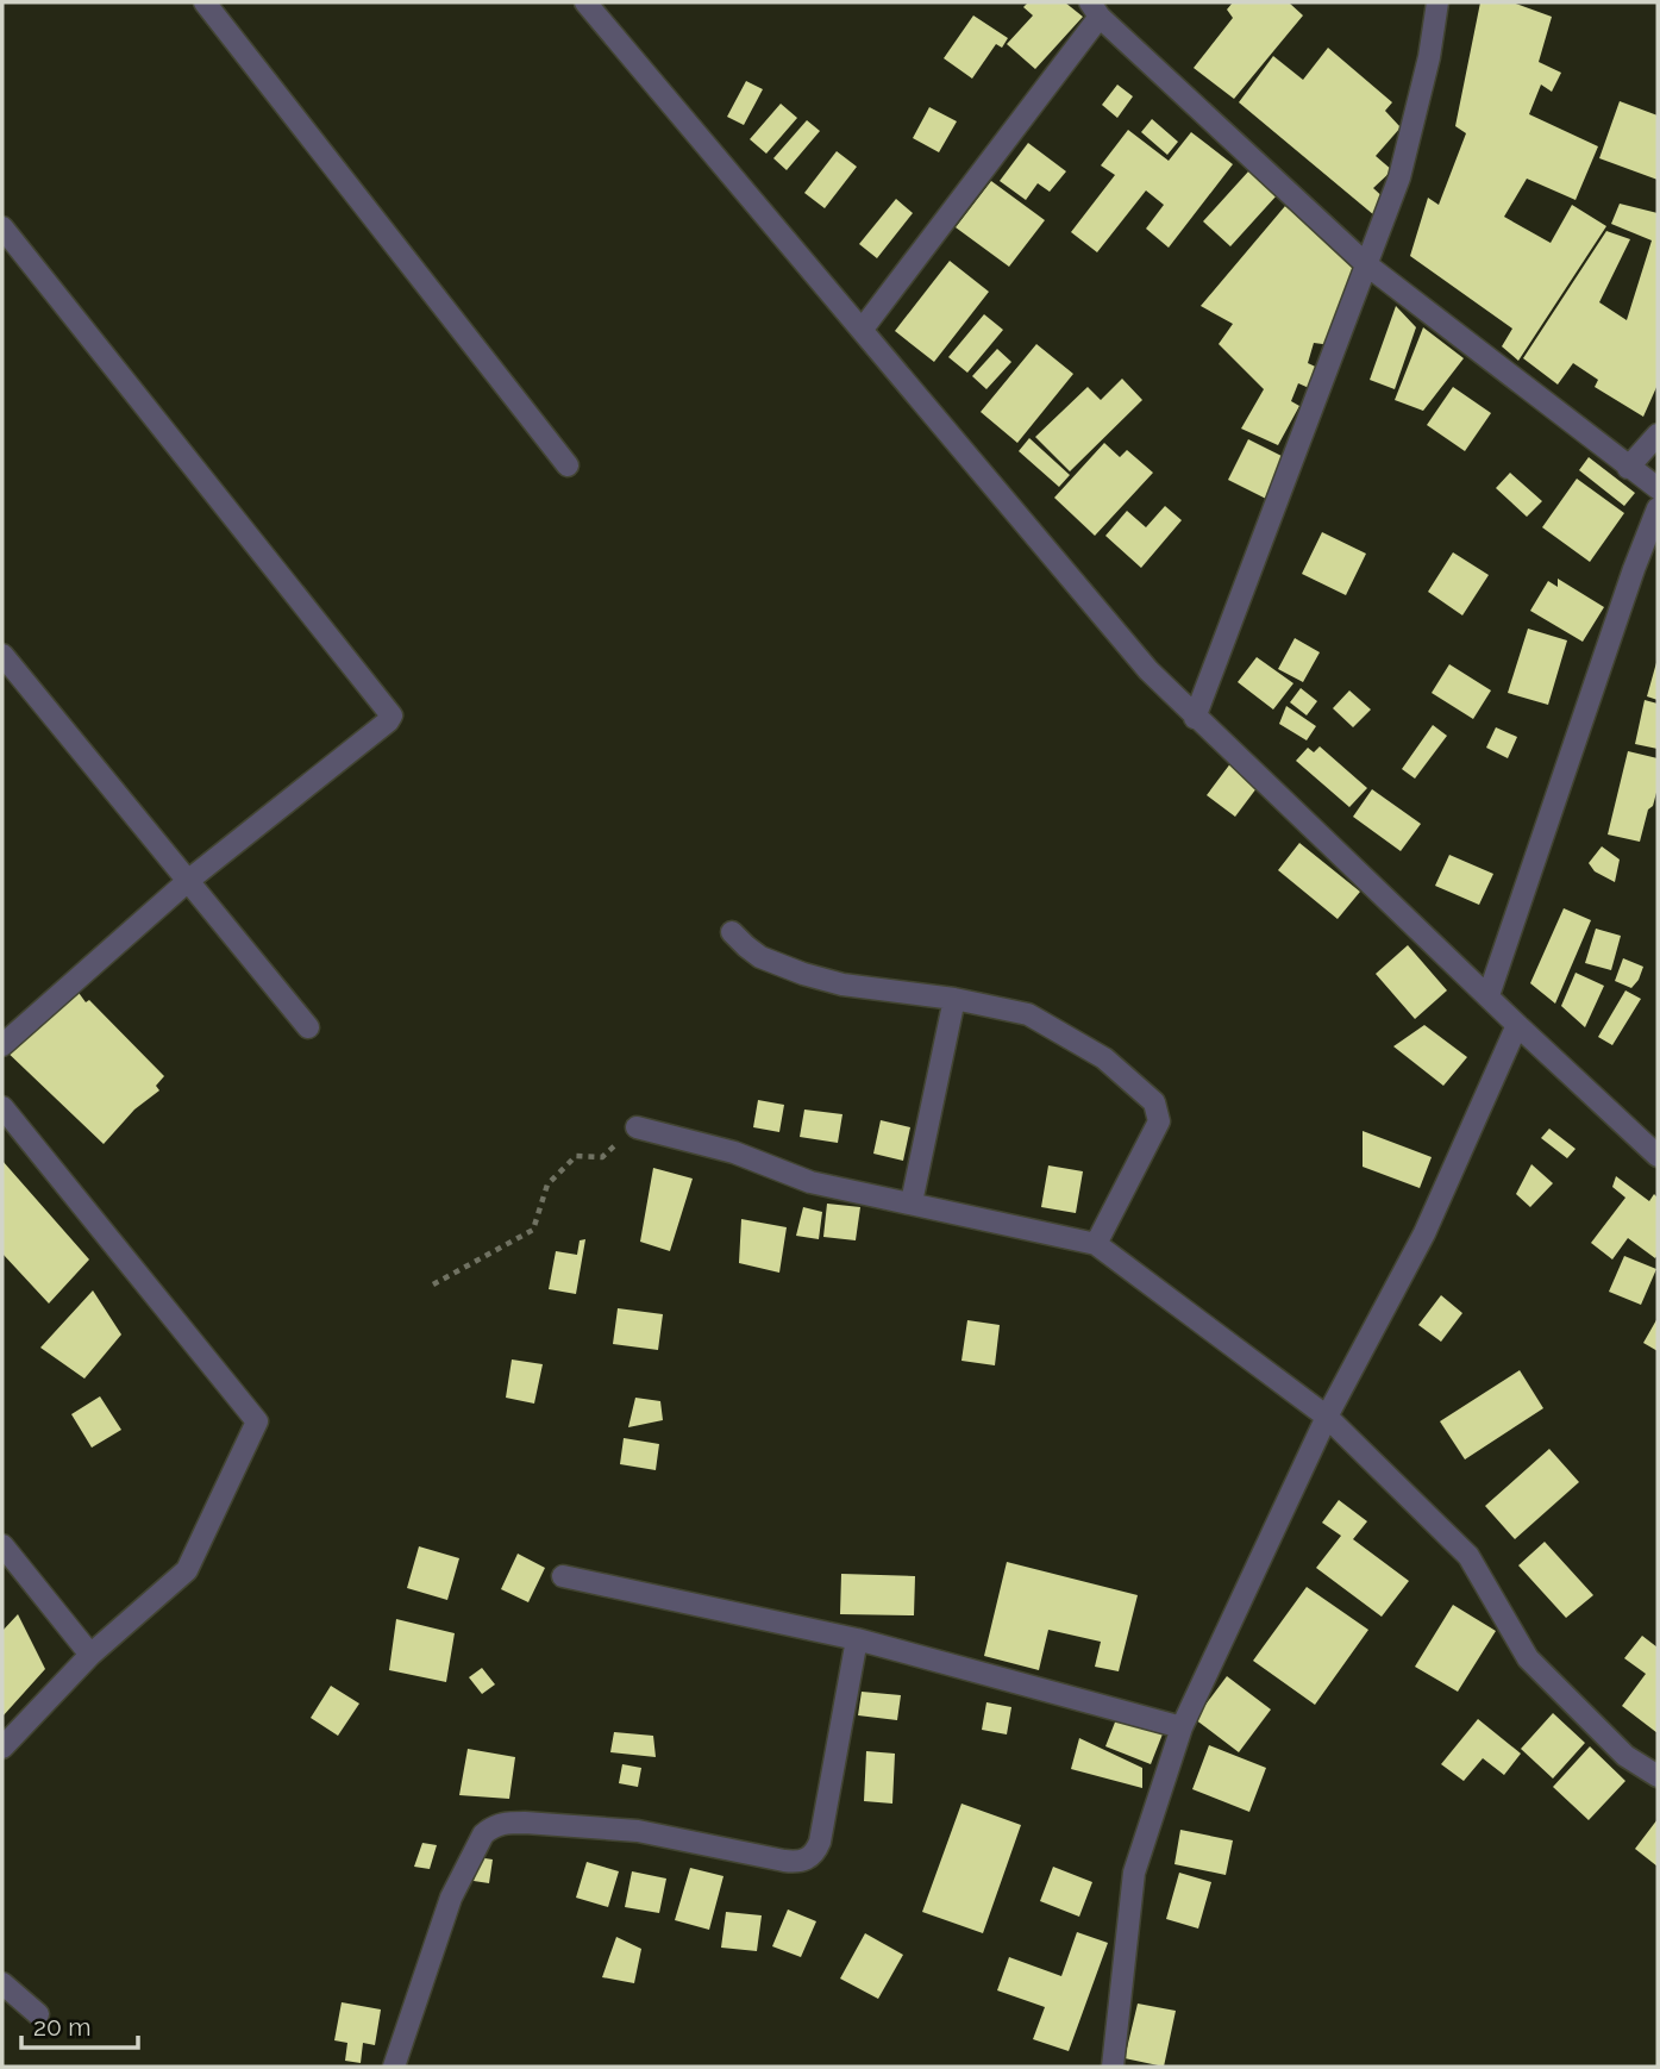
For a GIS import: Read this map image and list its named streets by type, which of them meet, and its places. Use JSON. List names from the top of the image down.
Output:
{
  "scale_bar": "20 m"
}
